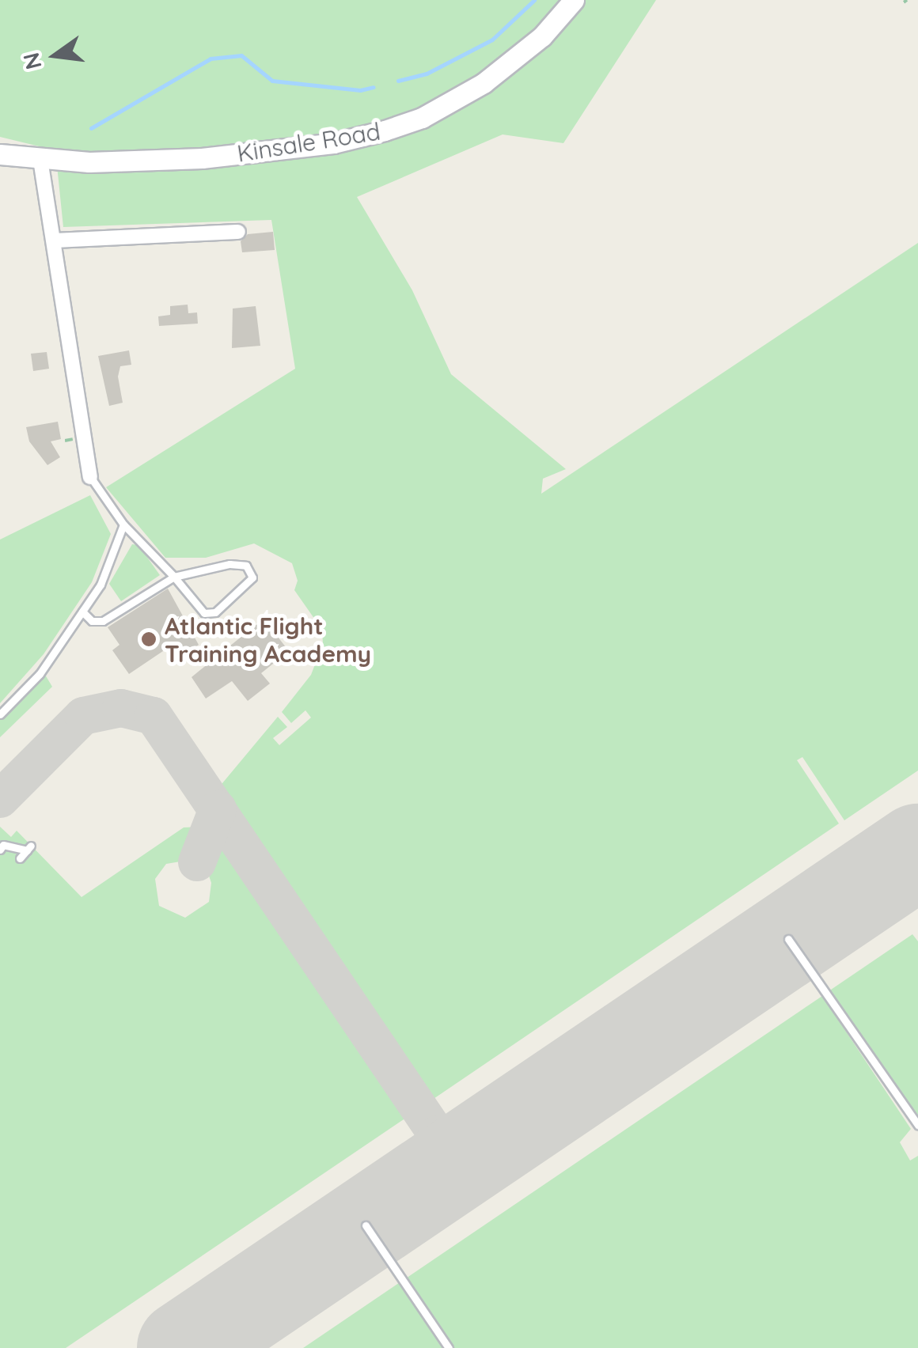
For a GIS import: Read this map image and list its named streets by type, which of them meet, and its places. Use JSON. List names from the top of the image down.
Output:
{
  "streets": {
    "main road": ["Kinsale Road"]
  },
  "places": ["Atlantic Flight Training Academy"],
  "north": "left"
}
